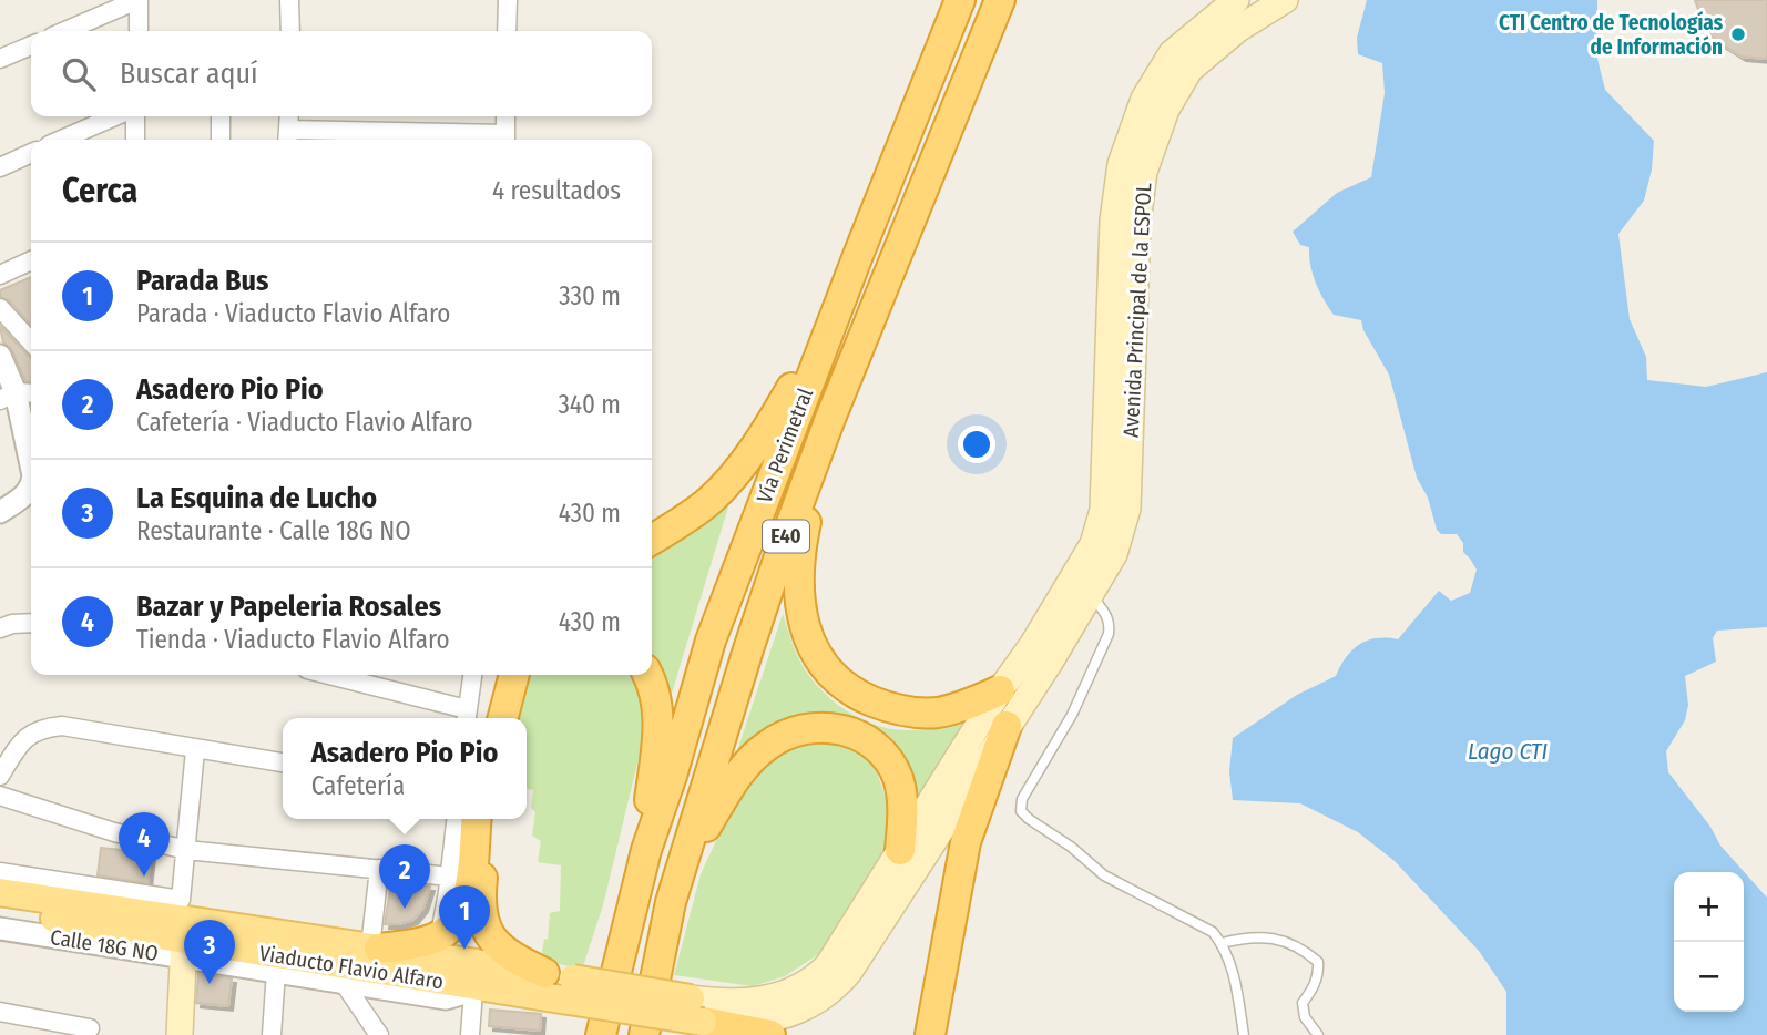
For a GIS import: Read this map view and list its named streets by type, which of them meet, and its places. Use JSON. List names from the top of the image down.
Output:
{
  "streets": {
    "highway": ["Vía Perimetral", "E40"],
    "main road": ["Avenida Principal de la ESPOL", "Viaducto Flavio Alfaro"],
    "street": ["Calle 18G NO"]
  },
  "crossings": [
    ["Calle 18G NO", "Viaducto Flavio Alfaro"]
  ],
  "water": ["Lago CTI"],
  "places": ["CTI Centro de Tecnologías de Información"],
  "page": {
    "search": "Buscar aquí",
    "heading": ["Cerca", "4 resultados"],
    "list": [
      {
        "mark": "1",
        "name": "Parada Bus",
        "note": "Parada · Viaducto Flavio Alfaro",
        "value": "330 m"
      },
      {
        "mark": "2",
        "name": "Asadero Pio Pio",
        "note": "Cafetería · Viaducto Flavio Alfaro",
        "value": "340 m"
      },
      {
        "mark": "3",
        "name": "La Esquina de Lucho",
        "note": "Restaurante · Calle 18G NO",
        "value": "430 m"
      },
      {
        "mark": "4",
        "name": "Bazar y Papeleria Rosales",
        "note": "Tienda · Viaducto Flavio Alfaro",
        "value": "430 m"
      }
    ],
    "popup": ["Asadero Pio Pio", "Cafetería"],
    "pins": [
      "4",
      "2",
      "1",
      "3"
    ],
    "map_buttons": ["+", "−"]
  }
}
